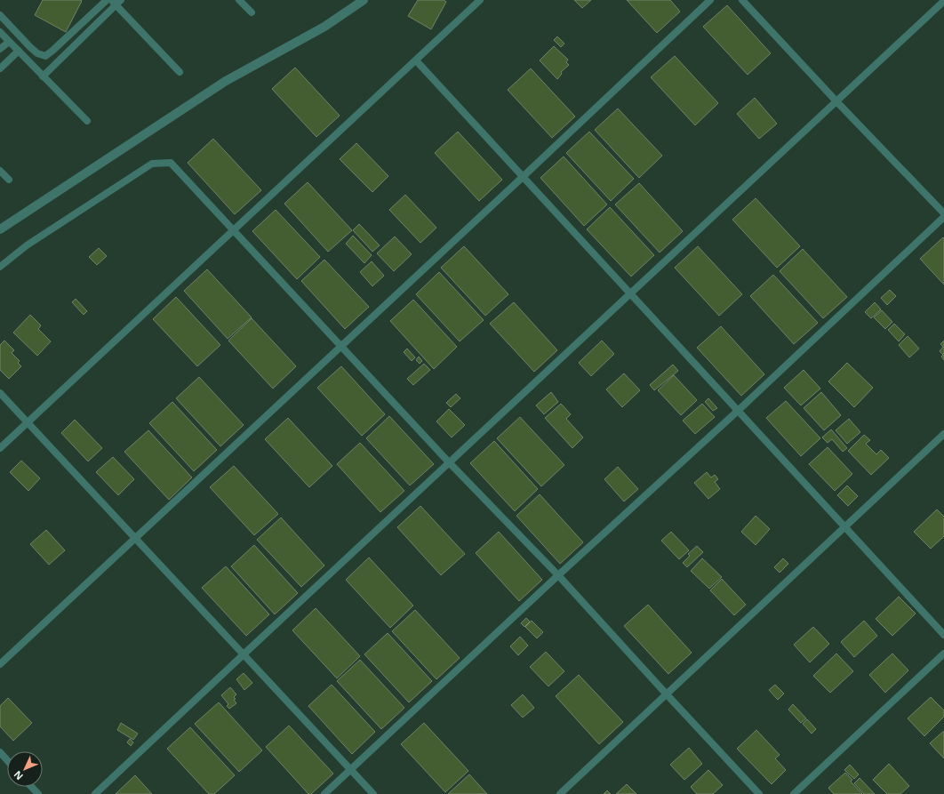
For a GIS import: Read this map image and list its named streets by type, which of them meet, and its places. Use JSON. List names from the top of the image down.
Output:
{
  "north": "bottom left"
}
